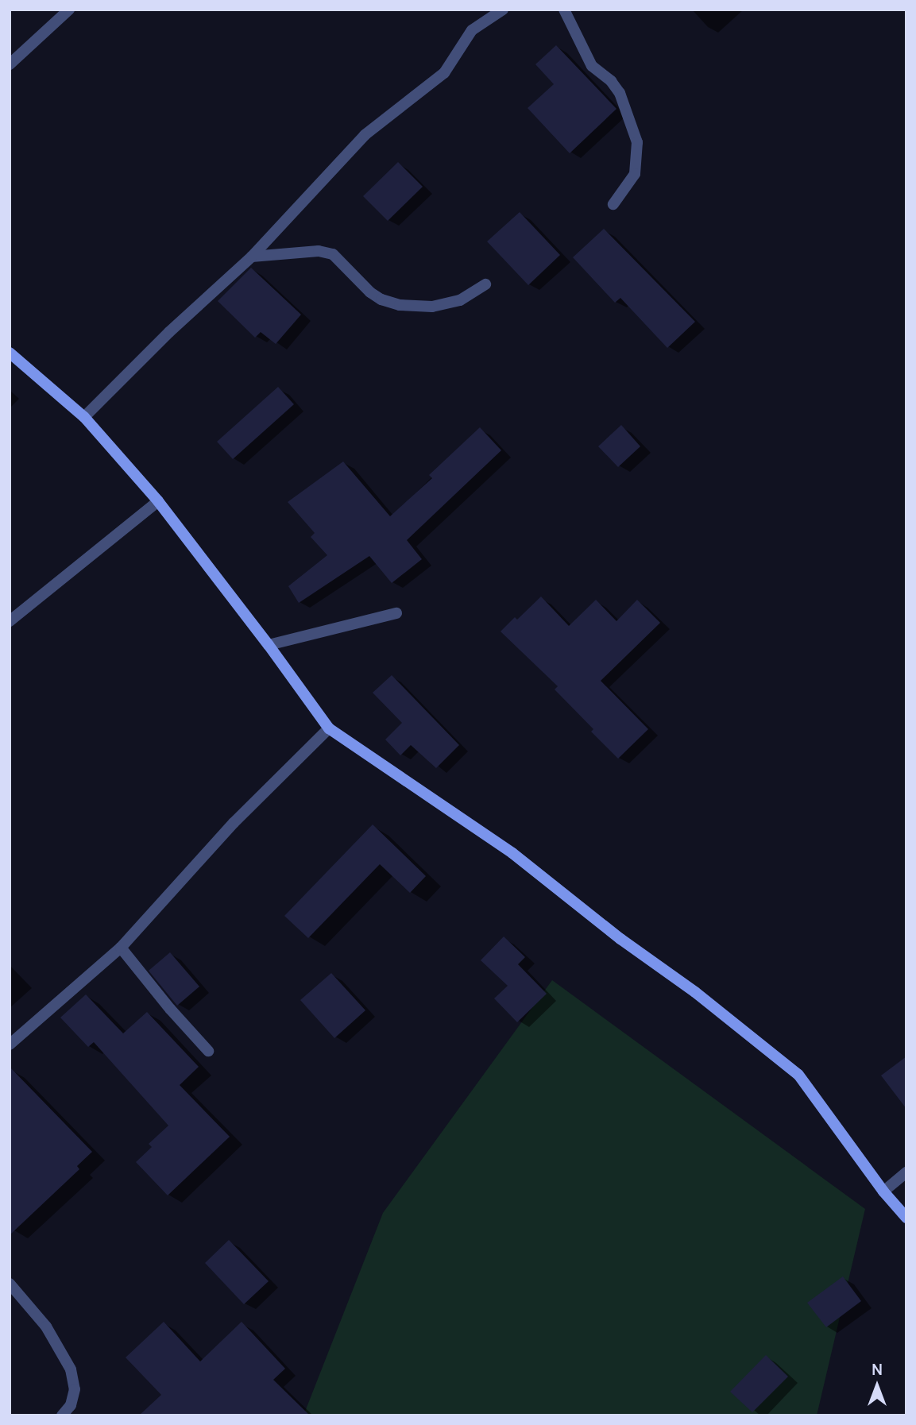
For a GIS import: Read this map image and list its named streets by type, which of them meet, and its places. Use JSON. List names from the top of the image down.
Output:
{
  "north": "top"
}
